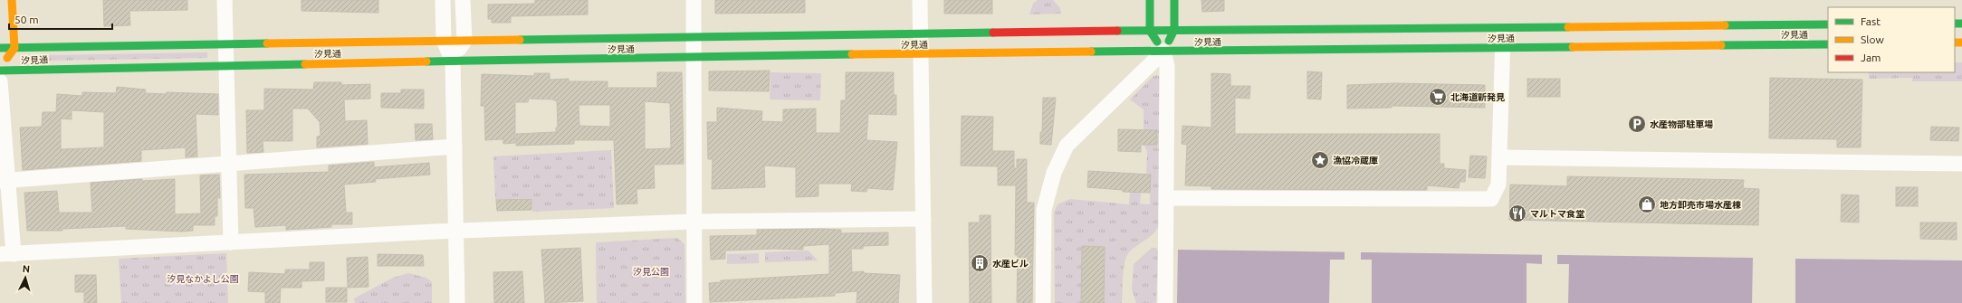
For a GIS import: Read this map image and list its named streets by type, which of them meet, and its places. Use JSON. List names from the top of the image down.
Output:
{
  "streets": {
    "street": ["汐見通"]
  },
  "parks": ["汐見公園", "汐見なかよし公園"],
  "places": {
    "supermarket": ["北海道新発見"],
    "parking": ["水産物部駐車場"],
    "place": ["漁協冷蔵庫"],
    "shop": ["地方卸売市場水産棟"],
    "restaurant": ["マルトマ食堂"],
    "building": ["水産ビル"]
  },
  "legend": ["Fast", "Slow", "Jam"],
  "scale_bar": "50 m",
  "north": "top"
}
